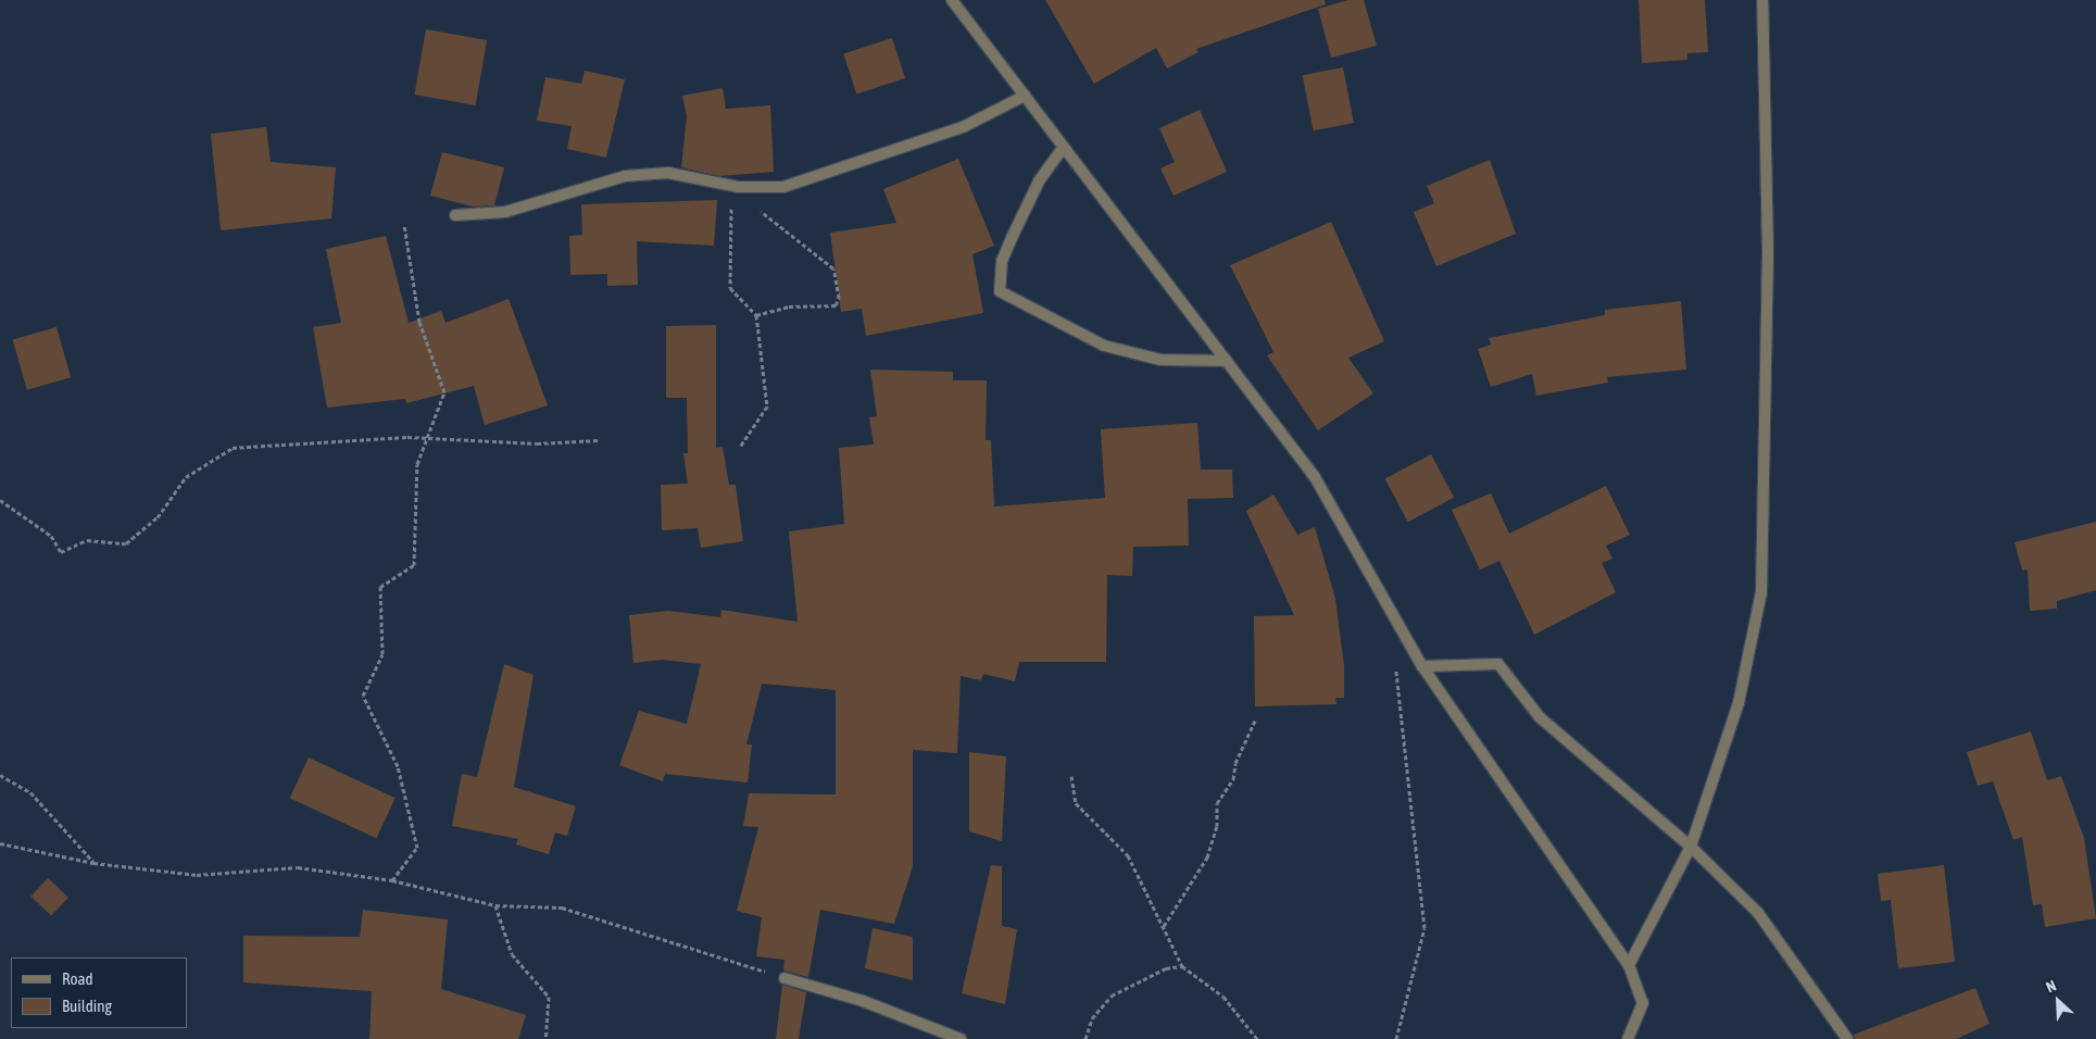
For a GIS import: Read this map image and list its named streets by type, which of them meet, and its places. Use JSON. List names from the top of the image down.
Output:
{
  "legend": ["Road", "Building"],
  "north": "top left"
}
